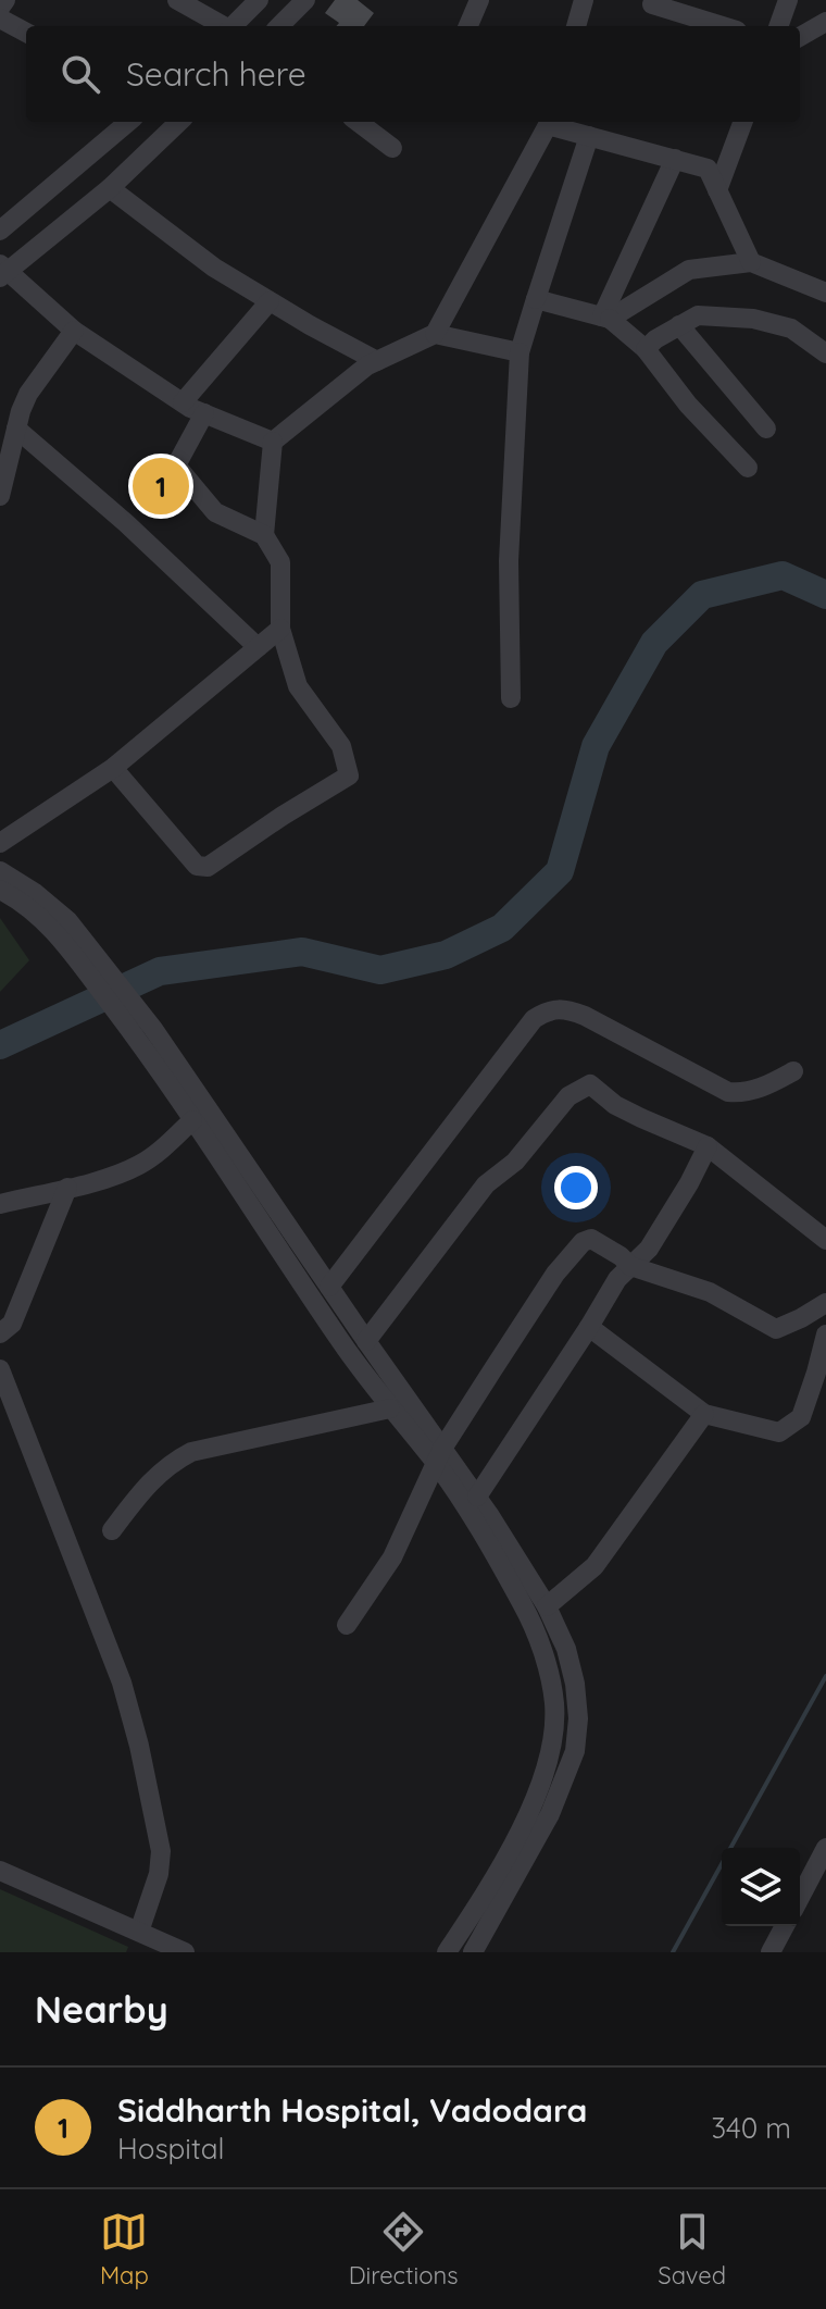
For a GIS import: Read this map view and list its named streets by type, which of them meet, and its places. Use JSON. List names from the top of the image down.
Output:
{
  "page": {
    "search": "Search here",
    "pins": "1",
    "heading": "Nearby",
    "list": [
      {
        "mark": "1",
        "name": "Siddharth Hospital, Vadodara",
        "note": "Hospital",
        "value": "340 m"
      }
    ],
    "nav": ["Map", "Directions", "Saved"]
  }
}
